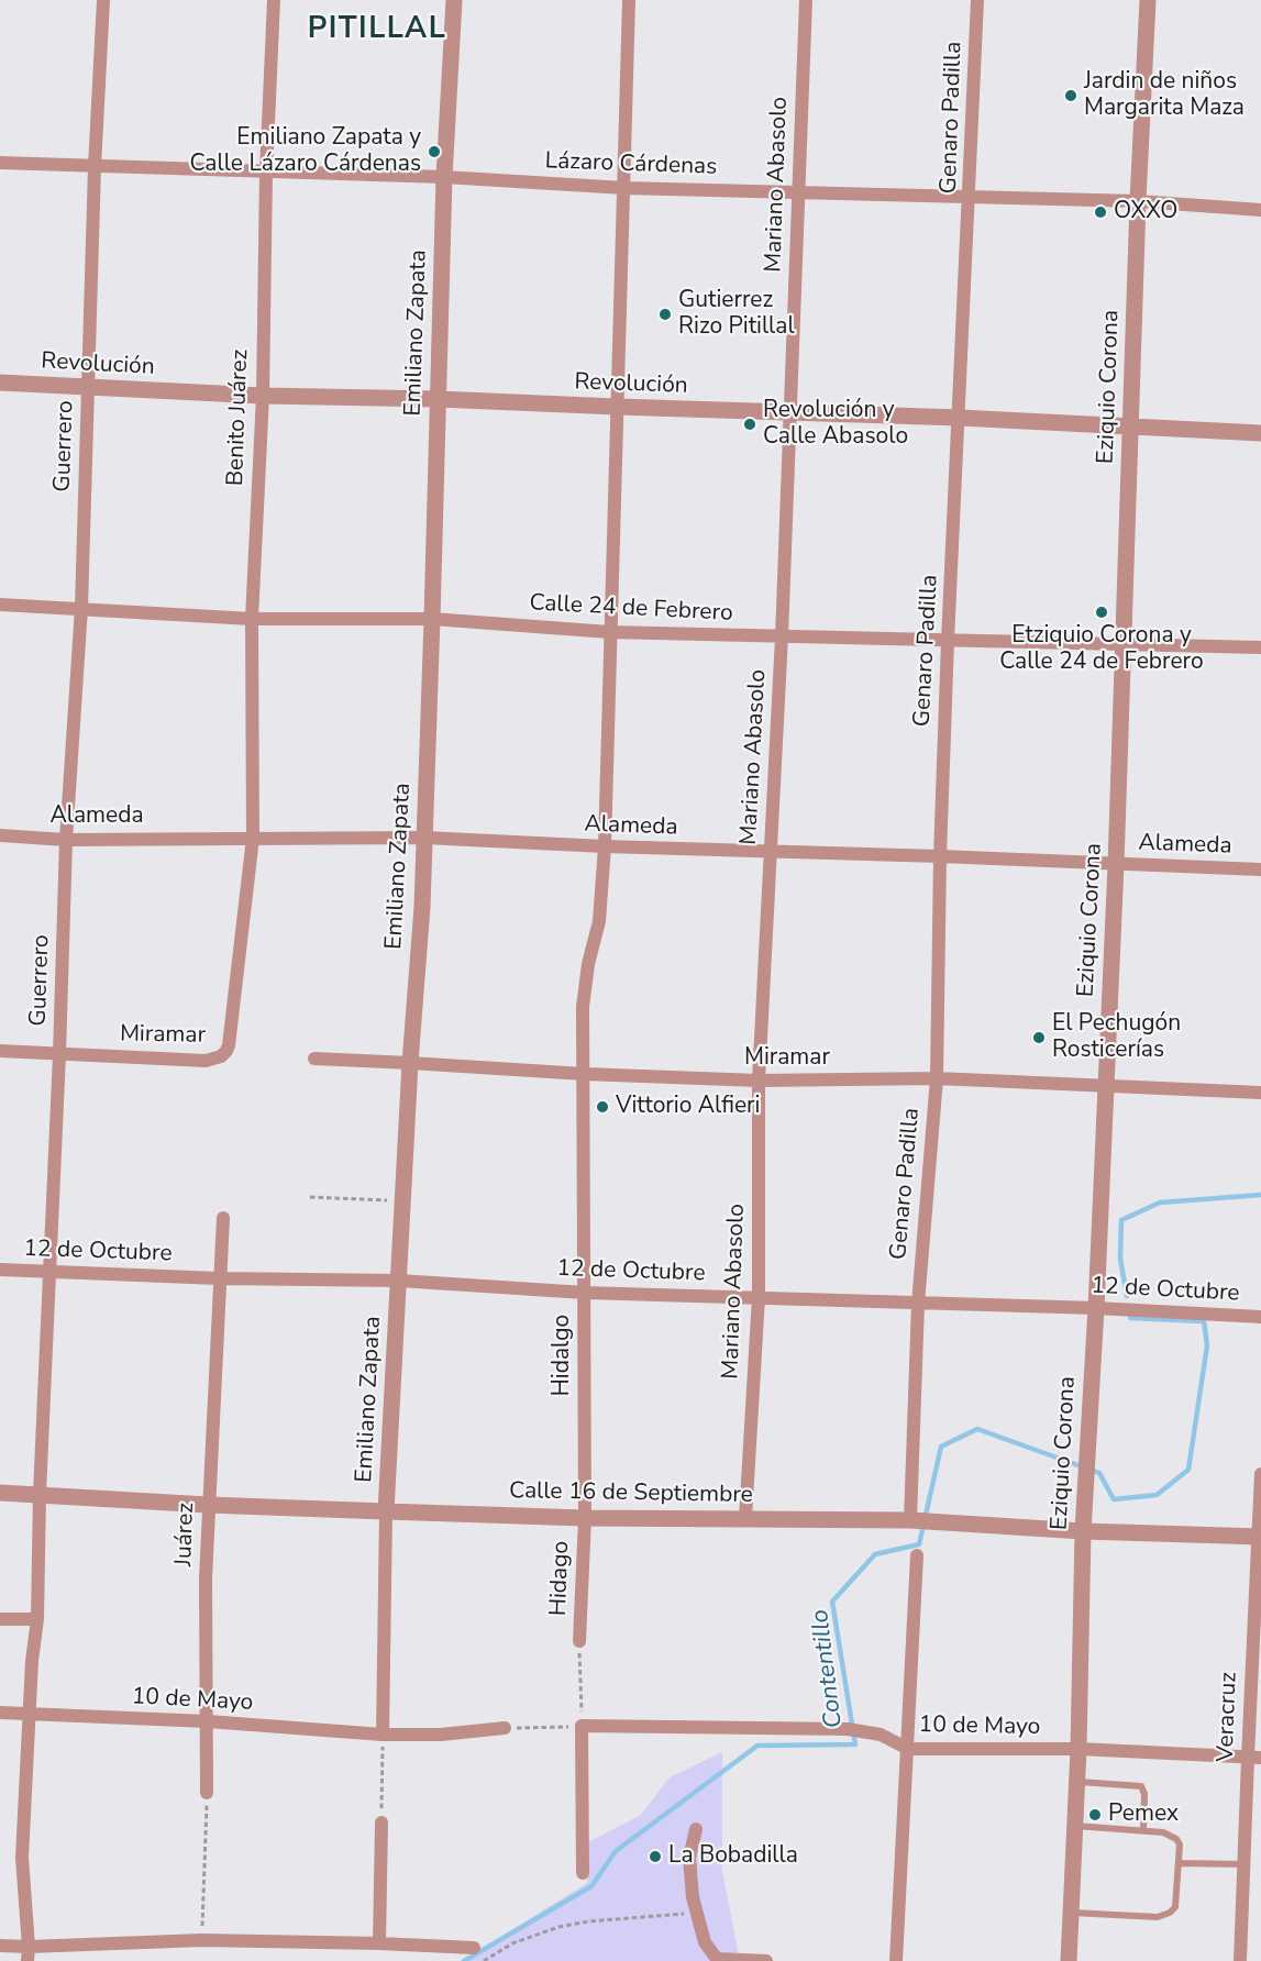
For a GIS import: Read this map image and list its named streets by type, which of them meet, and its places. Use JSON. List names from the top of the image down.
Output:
{
  "streets": {
    "street": [
      "Genaro Padilla",
      "Lázaro Cárdenas",
      "Mariano Abasolo",
      "Emiliano Zapata",
      "Revolución",
      "Eziquio Corona",
      "Benito Juárez",
      "Guerrero",
      "Calle 24 de Febrero",
      "Alameda",
      "Miramar",
      "12 de Octubre",
      "Hidalgo",
      "Calle 16 de Septiembre",
      "Juárez",
      "Hidago",
      "10 de Mayo",
      "Veracruz"
    ]
  },
  "crossings": [
    ["Genaro Padilla", "Lázaro Cárdenas"],
    ["Genaro Padilla", "Revolución"],
    ["Genaro Padilla", "Calle 24 de Febrero"],
    ["Genaro Padilla", "Alameda"],
    ["Genaro Padilla", "Miramar"],
    ["Genaro Padilla", "12 de Octubre"],
    ["Genaro Padilla", "Calle 16 de Septiembre"],
    ["Lázaro Cárdenas", "Mariano Abasolo"],
    ["Lázaro Cárdenas", "Emiliano Zapata"],
    ["Lázaro Cárdenas", "Eziquio Corona"],
    ["Lázaro Cárdenas", "Benito Juárez"],
    ["Lázaro Cárdenas", "Guerrero"],
    ["Lázaro Cárdenas", "Hidalgo"],
    ["Mariano Abasolo", "Revolución"],
    ["Mariano Abasolo", "Calle 24 de Febrero"],
    ["Mariano Abasolo", "Alameda"],
    ["Mariano Abasolo", "Miramar"],
    ["Mariano Abasolo", "12 de Octubre"],
    ["Mariano Abasolo", "Calle 16 de Septiembre"],
    ["Emiliano Zapata", "Revolución"],
    ["Emiliano Zapata", "Calle 24 de Febrero"],
    ["Emiliano Zapata", "Alameda"],
    ["Emiliano Zapata", "Miramar"],
    ["Emiliano Zapata", "12 de Octubre"],
    ["Emiliano Zapata", "Calle 16 de Septiembre"],
    ["Emiliano Zapata", "10 de Mayo"],
    ["Revolución", "Eziquio Corona"],
    ["Revolución", "Benito Juárez"],
    ["Revolución", "Guerrero"],
    ["Revolución", "Hidalgo"],
    ["Eziquio Corona", "Calle 24 de Febrero"],
    ["Eziquio Corona", "Alameda"],
    ["Eziquio Corona", "Miramar"],
    ["Eziquio Corona", "12 de Octubre"],
    ["Eziquio Corona", "Calle 16 de Septiembre"],
    ["Eziquio Corona", "10 de Mayo"],
    ["Benito Juárez", "Calle 24 de Febrero"],
    ["Benito Juárez", "Alameda"],
    ["Benito Juárez", "Miramar"],
    ["Guerrero", "Calle 24 de Febrero"],
    ["Guerrero", "Alameda"],
    ["Guerrero", "Miramar"],
    ["Guerrero", "12 de Octubre"],
    ["Guerrero", "Calle 16 de Septiembre"],
    ["Guerrero", "10 de Mayo"],
    ["Calle 24 de Febrero", "Hidalgo"],
    ["Alameda", "Miramar"],
    ["Alameda", "Hidalgo"],
    ["Miramar", "Hidalgo"],
    ["12 de Octubre", "Hidalgo"],
    ["12 de Octubre", "Juárez"],
    ["Hidalgo", "Calle 16 de Septiembre"],
    ["Hidalgo", "Hidago"],
    ["Calle 16 de Septiembre", "Juárez"],
    ["Calle 16 de Septiembre", "Hidago"],
    ["Calle 16 de Septiembre", "Veracruz"],
    ["Juárez", "10 de Mayo"],
    ["10 de Mayo", "Veracruz"]
  ],
  "districts": ["PITILLAL"],
  "water": ["Contentillo"],
  "places": [
    "Jardin de niños Margarita Maza",
    "Emiliano Zapata y Calle Lázaro Cárdenas",
    "OXXO",
    "Gutierrez Rizo Pitillal",
    "Revolución y Calle Abasolo",
    "Etziquio Corona y Calle 24 de Febrero",
    "El Pechugón Rosticerías",
    "Vittorio Alfieri",
    "Pemex",
    "La Bobadilla"
  ]
}
